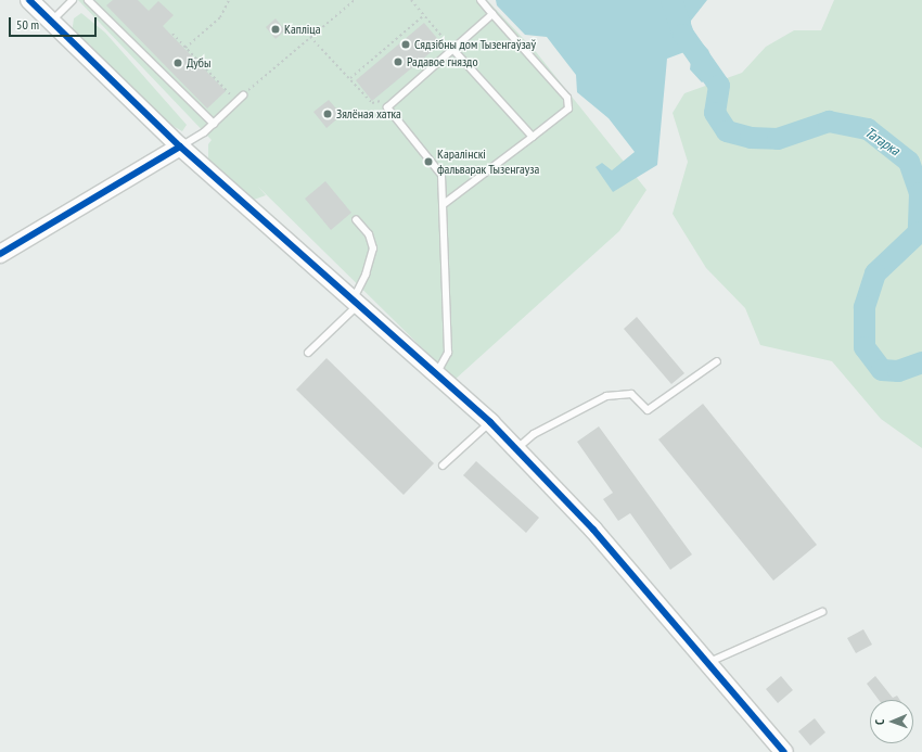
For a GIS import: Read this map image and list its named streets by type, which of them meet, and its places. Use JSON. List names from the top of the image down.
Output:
{
  "water": ["Татарка"],
  "places": [
    "Капліца",
    "Сядзібны дом Тызенгаўзаў",
    "Радавое гняздо",
    "Дубы",
    "Зялёная хатка",
    "Каралінскі фальварак Тызенгауза"
  ],
  "scale_bar": "50 m",
  "north": "left"
}
